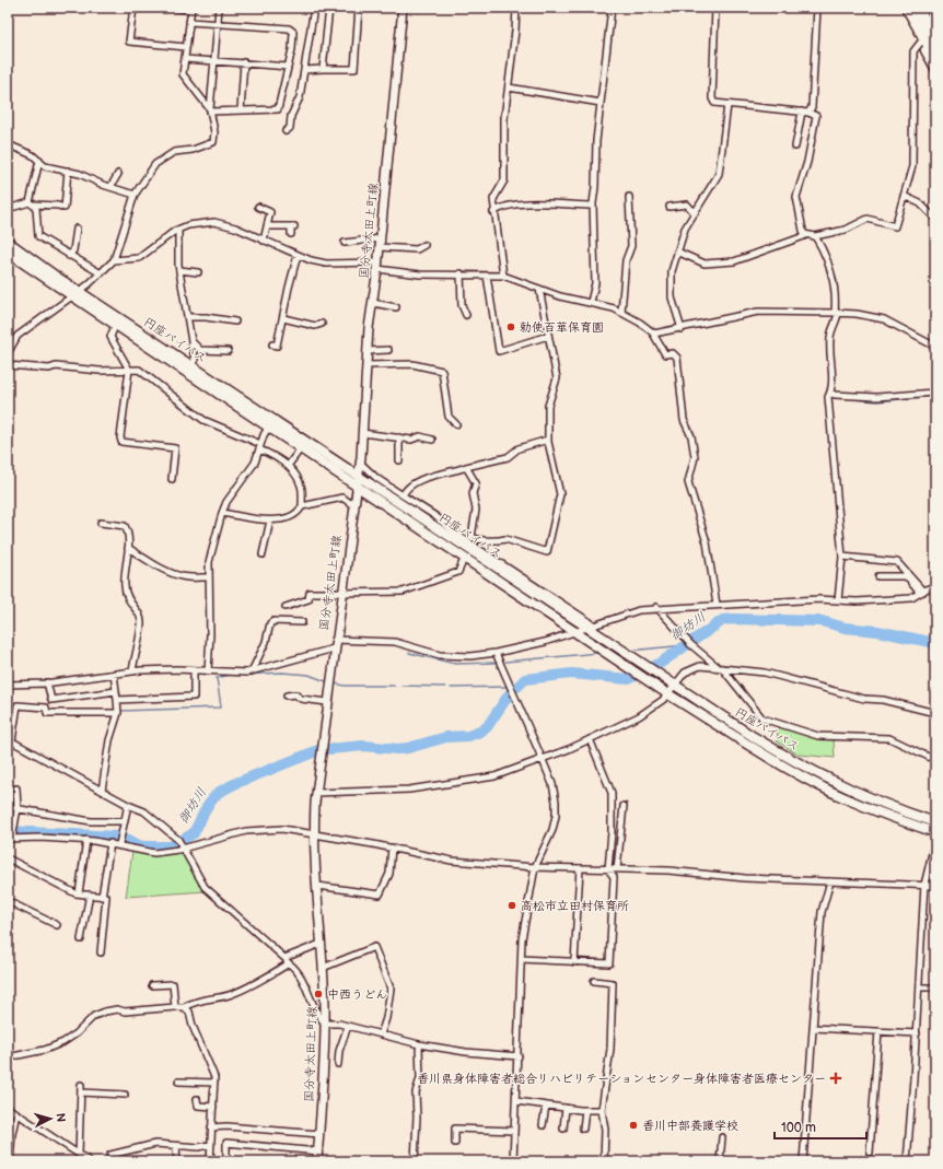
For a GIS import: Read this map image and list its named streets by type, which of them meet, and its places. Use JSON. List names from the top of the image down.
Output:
{
  "streets": {
    "highway": ["円座バイパス"],
    "main road": ["国分寺太田上町線"]
  },
  "crossings": [
    ["国分寺太田上町線", "円座バイパス"]
  ],
  "water": ["御坊川"],
  "places": {
    "other": [
      "勅使百華保育園",
      "高松市立田村保育所",
      "中西うどん",
      "香川中部養護学校"
    ],
    "health": ["香川県身体障害者総合リハビリテーションセンター身体障害者医療センター"]
  },
  "scale_bar": "100 m",
  "north": "right"
}
